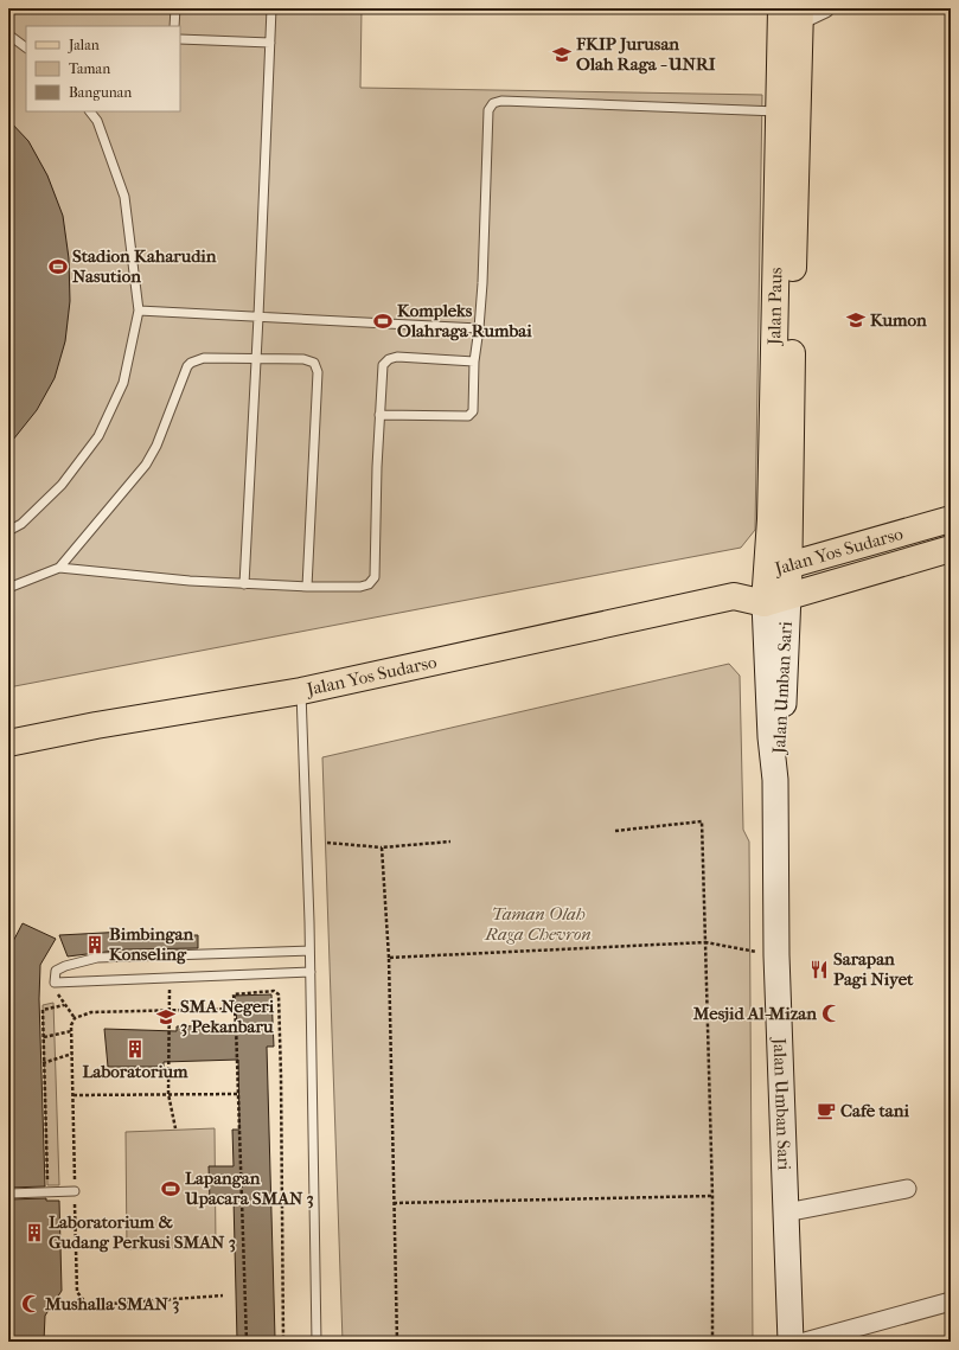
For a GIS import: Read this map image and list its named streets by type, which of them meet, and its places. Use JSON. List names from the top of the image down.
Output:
{
  "streets": {
    "main road": ["Jalan Paus", "Jalan Yos Sudarso", "Jalan Umban Sari"]
  },
  "crossings": [
    ["Jalan Paus", "Jalan Yos Sudarso"],
    ["Jalan Paus", "Jalan Umban Sari"],
    ["Jalan Yos Sudarso", "Jalan Umban Sari"]
  ],
  "parks": ["Taman Olah Raga Chevron"],
  "places": {
    "school or university": ["FKIP Jurusan Olah Raga - UNRI", "Kumon", "SMA Negeri 3 Pekanbaru"],
    "sports": ["Stadion Kaharudin Nasution", "Kompleks Olahraga Rumbai", "Lapangan Upacara SMAN 3"],
    "building": ["Bimbingan Konseling", "Laboratorium", "Laboratorium & Gudang Perkusi SMAN 3"],
    "restaurant": ["Sarapan Pagi Niyet"],
    "mosque": ["Mesjid Al-Mizan", "Mushalla SMAN 3"],
    "cafe": ["Cafe tani"]
  },
  "legend": ["Jalan", "Taman", "Bangunan"]
}
